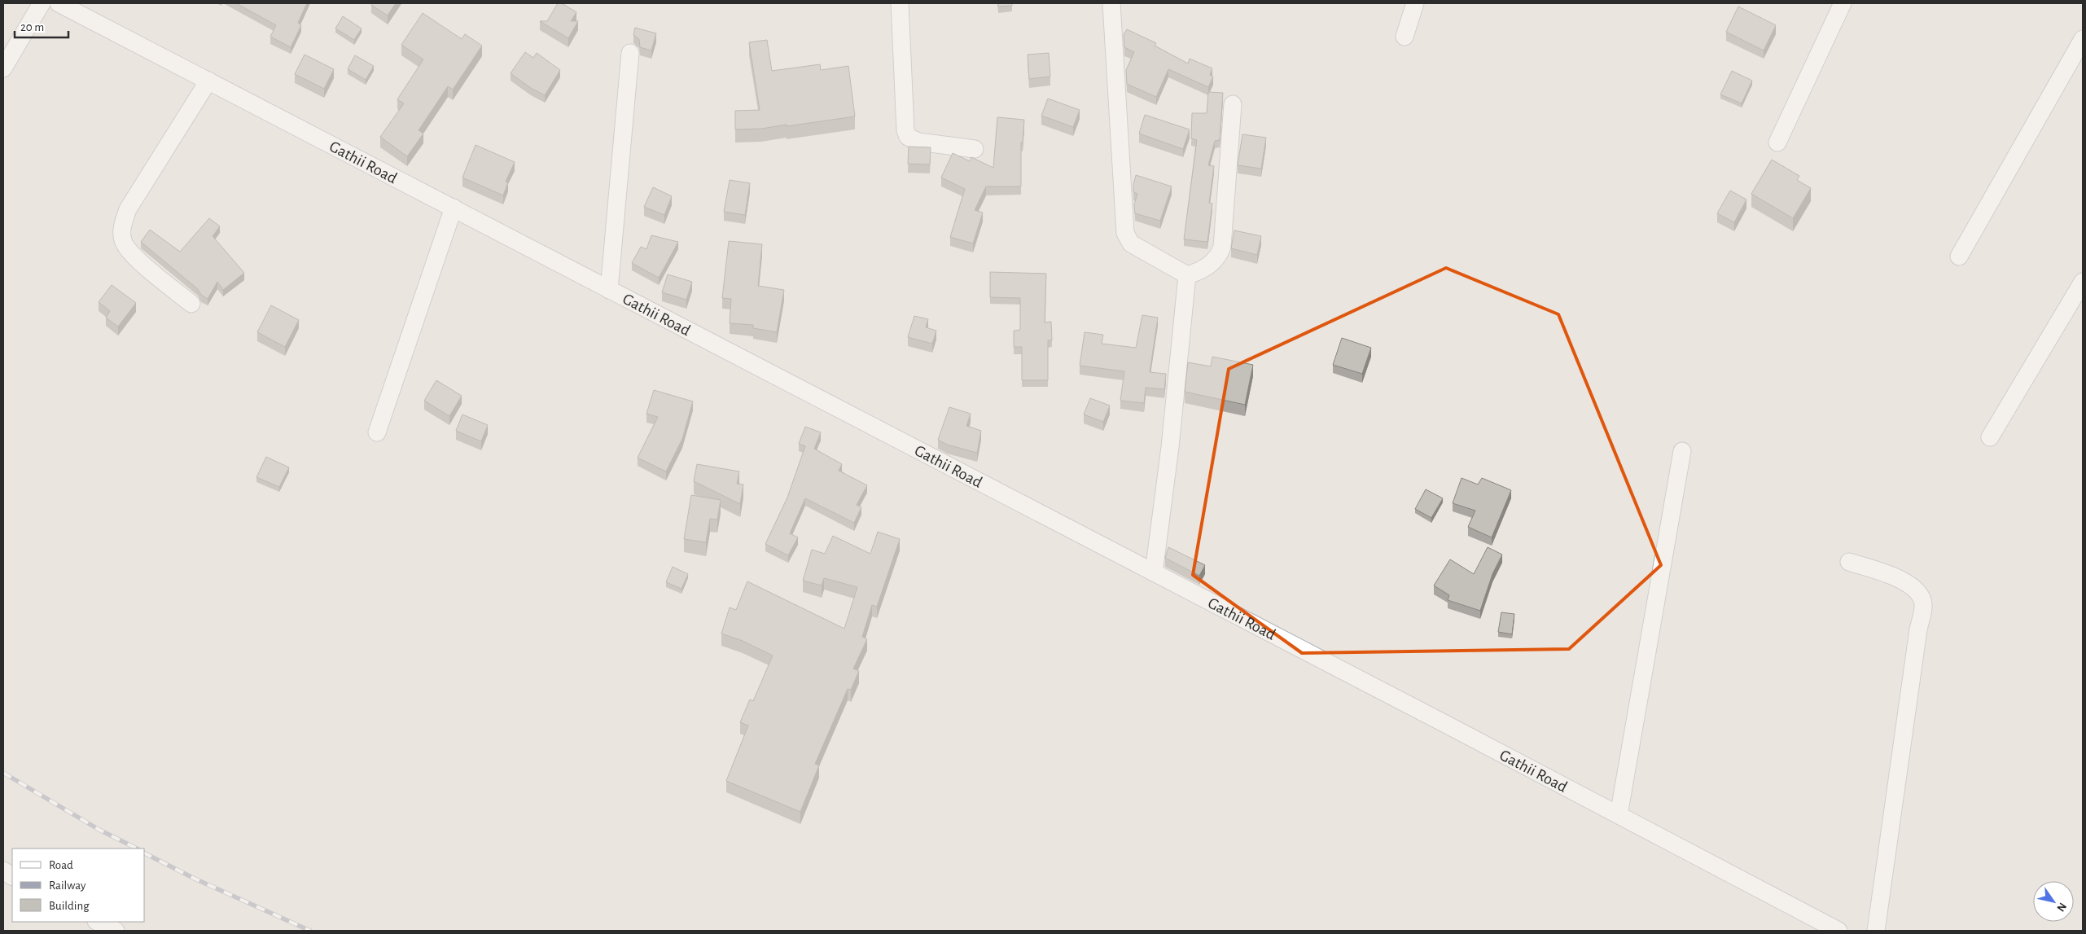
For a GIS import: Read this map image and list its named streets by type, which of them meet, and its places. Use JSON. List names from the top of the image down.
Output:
{
  "streets": {
    "street": ["Gathii Road"]
  },
  "legend": ["Road", "Railway", "Building"],
  "scale_bar": "20 m",
  "north": "bottom right"
}
